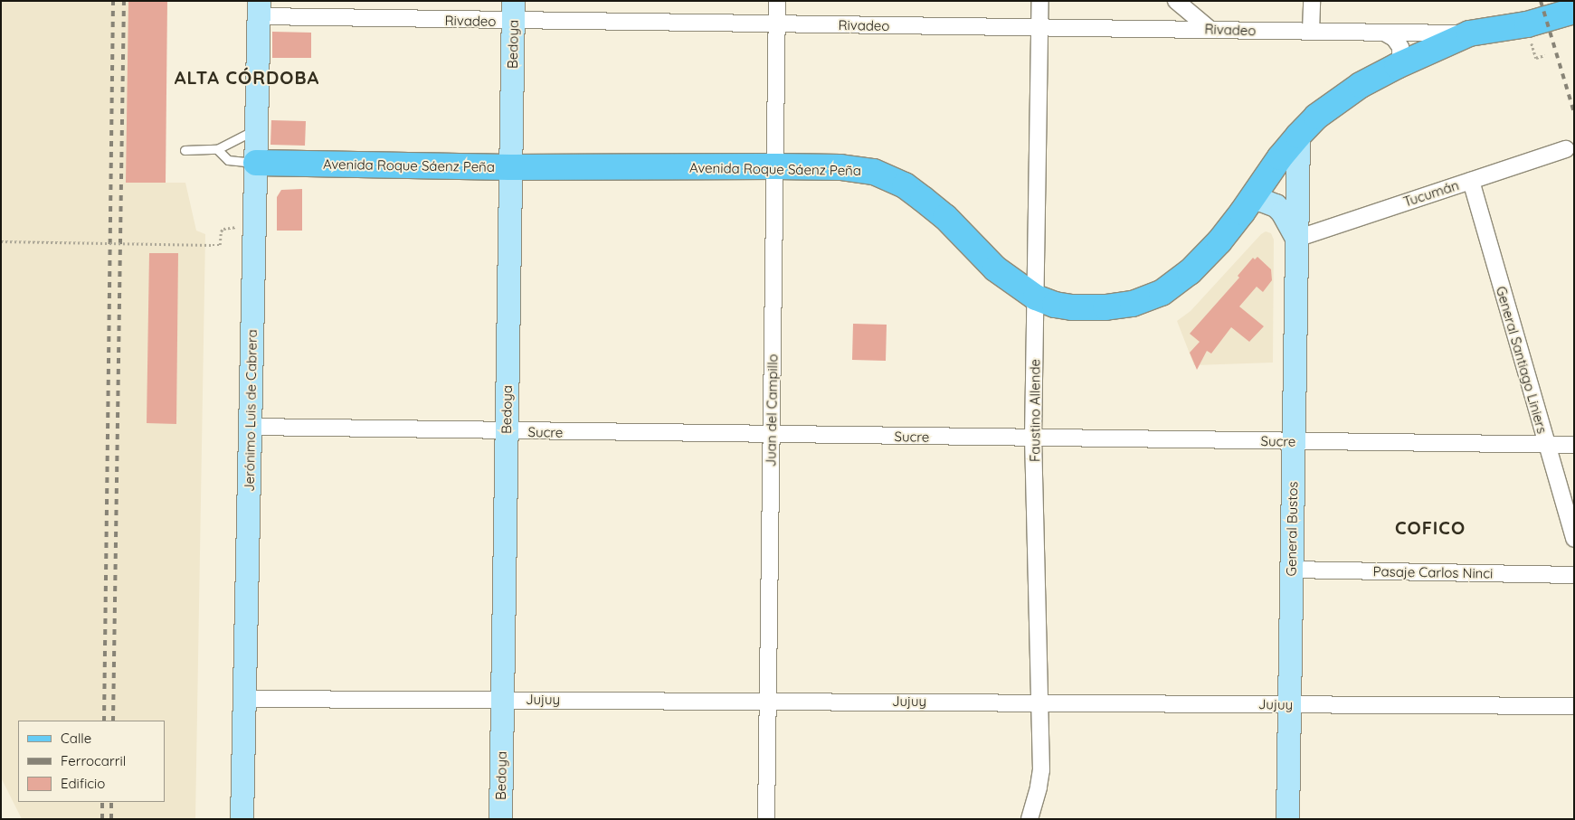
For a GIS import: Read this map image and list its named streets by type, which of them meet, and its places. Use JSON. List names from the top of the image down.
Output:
{
  "streets": {
    "main road": [
      "Bedoya",
      "Avenida Roque Sáenz Peña",
      "Jerónimo Luis de Cabrera",
      "General Bustos"
    ],
    "street": [
      "Rivadeo",
      "Tucumán",
      "General Santiago Liniers",
      "Juan del Campillo",
      "Faustino Allende",
      "Sucre",
      "Pasaje Carlos Ninci",
      "Jujuy"
    ]
  },
  "crossings": [
    ["Rivadeo", "Bedoya"],
    ["Rivadeo", "Avenida Roque Sáenz Peña"],
    ["Rivadeo", "Jerónimo Luis de Cabrera"],
    ["Rivadeo", "Juan del Campillo"],
    ["Rivadeo", "Faustino Allende"],
    ["Bedoya", "Avenida Roque Sáenz Peña"],
    ["Bedoya", "Sucre"],
    ["Bedoya", "Jujuy"],
    ["Avenida Roque Sáenz Peña", "Jerónimo Luis de Cabrera"],
    ["Avenida Roque Sáenz Peña", "Juan del Campillo"],
    ["Avenida Roque Sáenz Peña", "Faustino Allende"],
    ["Avenida Roque Sáenz Peña", "General Bustos"],
    ["Tucumán", "General Santiago Liniers"],
    ["Tucumán", "General Bustos"],
    ["General Santiago Liniers", "Sucre"],
    ["Jerónimo Luis de Cabrera", "Sucre"],
    ["Jerónimo Luis de Cabrera", "Jujuy"],
    ["Juan del Campillo", "Sucre"],
    ["Juan del Campillo", "Jujuy"],
    ["Faustino Allende", "Sucre"],
    ["Faustino Allende", "Jujuy"],
    ["Sucre", "General Bustos"],
    ["General Bustos", "Pasaje Carlos Ninci"],
    ["General Bustos", "Jujuy"]
  ],
  "districts": ["ALTA CÓRDOBA", "COFICO"],
  "legend": ["Calle", "Ferrocarril", "Edificio"]
}
